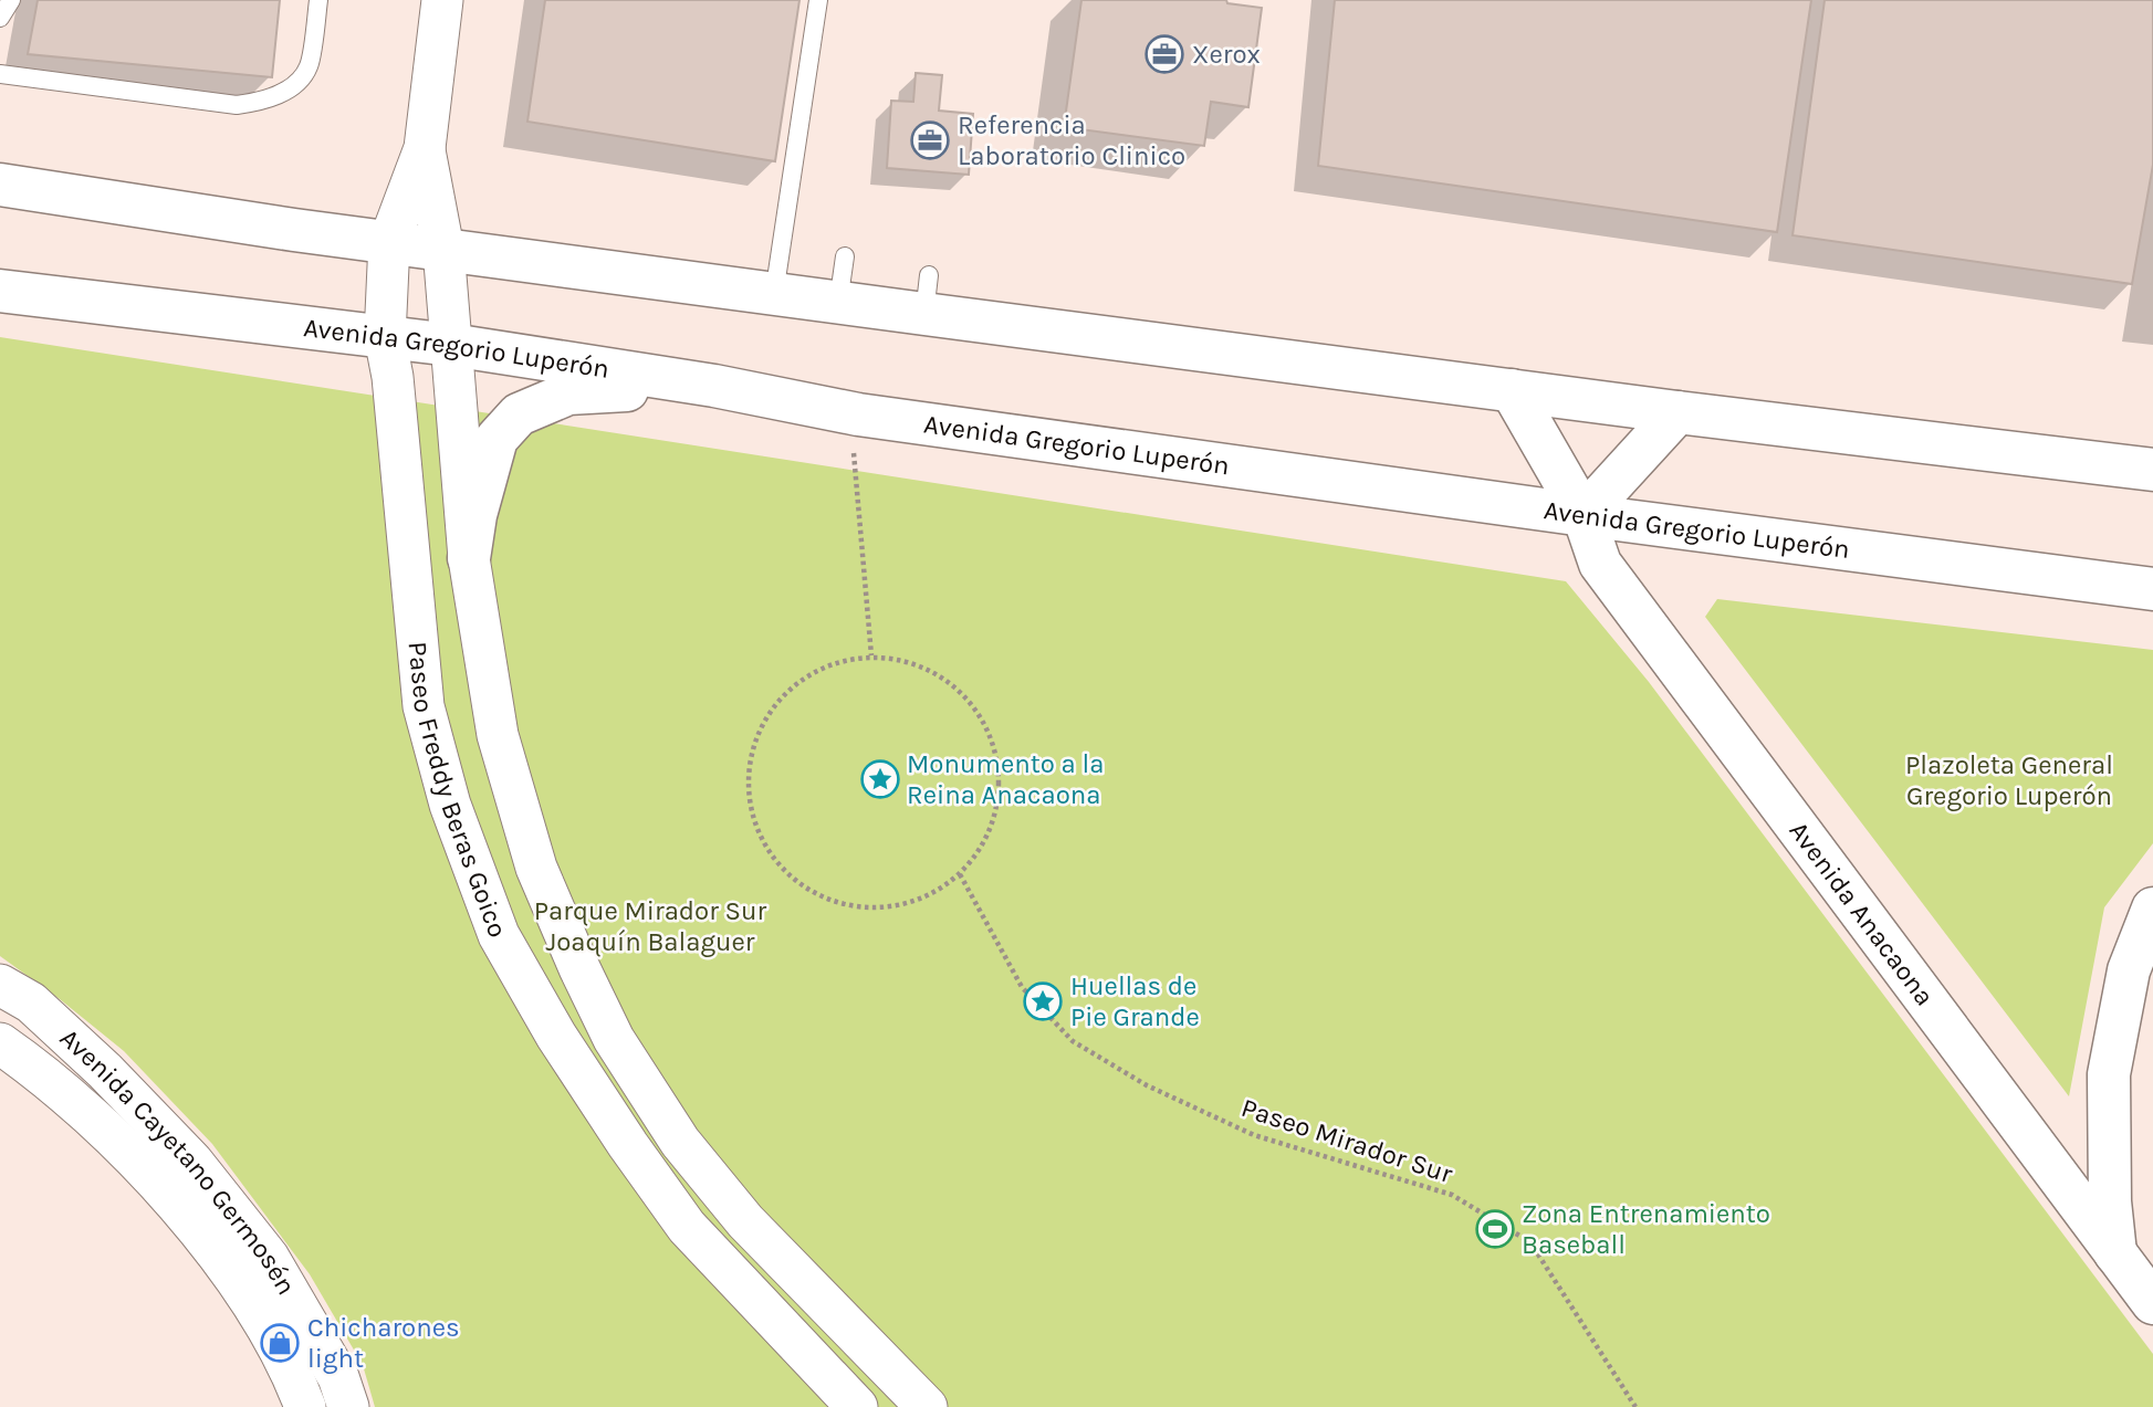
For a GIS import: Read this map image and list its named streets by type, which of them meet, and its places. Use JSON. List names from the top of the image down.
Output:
{
  "streets": {
    "main road": ["Avenida Gregorio Luperón", "Avenida Anacaona"],
    "street": ["Paseo Freddy Beras Goico", "Avenida Cayetano Germosén"],
    "path": ["Paseo Mirador Sur"]
  },
  "crossings": [
    ["Avenida Gregorio Luperón", "Paseo Freddy Beras Goico"],
    ["Avenida Gregorio Luperón", "Avenida Anacaona"]
  ],
  "parks": ["Plazoleta General Gregorio Luperón", "Parque Mirador Sur Joaquín Balaguer"],
  "places": {
    "office": ["Xerox", "Referencia Laboratorio Clinico"],
    "place": ["Monumento a la Reina Anacaona", "Huellas de Pie Grande"],
    "sports": ["Zona Entrenamiento Baseball"],
    "shop": ["Chicharones light"]
  }
}
